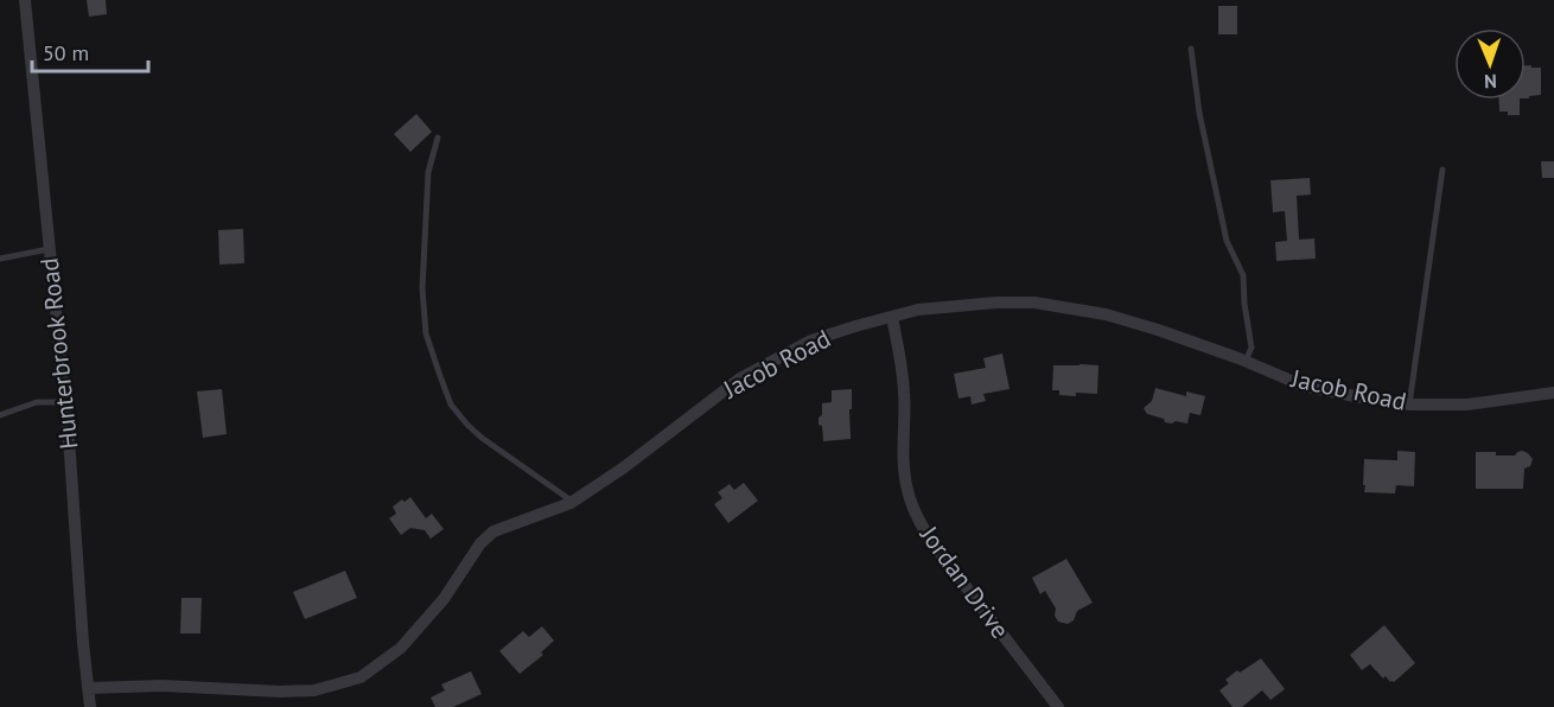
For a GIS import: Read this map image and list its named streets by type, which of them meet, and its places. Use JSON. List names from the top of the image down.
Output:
{
  "streets": {
    "street": ["Hunterbrook Road", "Jacob Road", "Jordan Drive"]
  },
  "crossings": [
    ["Hunterbrook Road", "Jacob Road"],
    ["Jacob Road", "Jordan Drive"]
  ],
  "scale_bar": "50 m",
  "north": "bottom"
}
